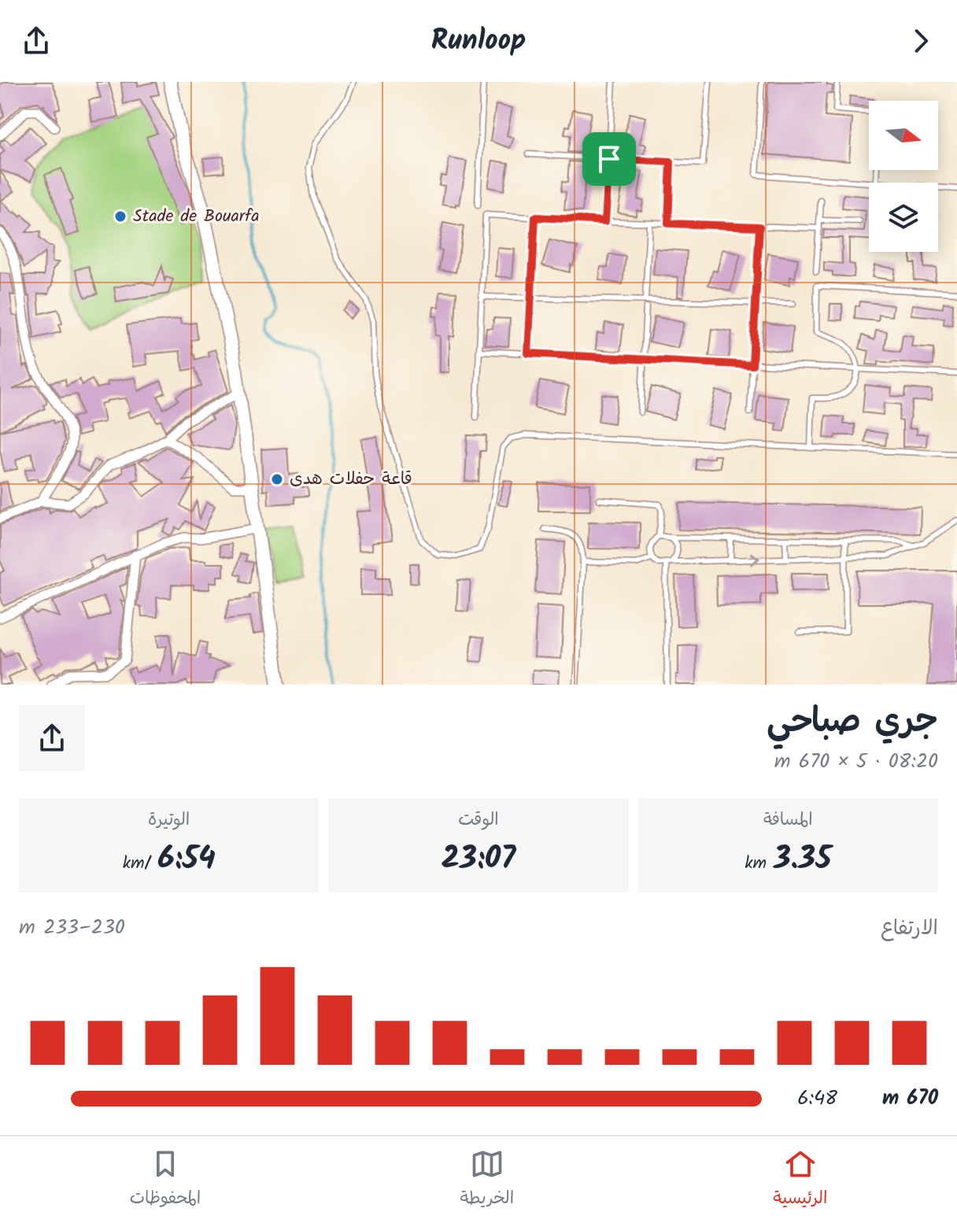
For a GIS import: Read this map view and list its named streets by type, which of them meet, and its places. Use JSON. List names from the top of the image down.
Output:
{
  "places": ["Stade de Bouarfa", "قاعة حفلات هدى"],
  "north": "right",
  "page": {
    "header": "Runloop",
    "heading": ["جري صباحي", "08:20 · 5 × 670 m"],
    "stats": [
      ["المسافة", "3.35 km"],
      ["الوقت", "23:07"],
      ["الوتيرة", "6:54 /km"]
    ],
    "chart": ["الارتفاع", "230–233 m"],
    "list": [
      {
        "name": "670 m",
        "note": "6:48"
      }
    ],
    "tabs": ["الرئيسية", "الخريطة", "المحفوظات"]
  }
}
